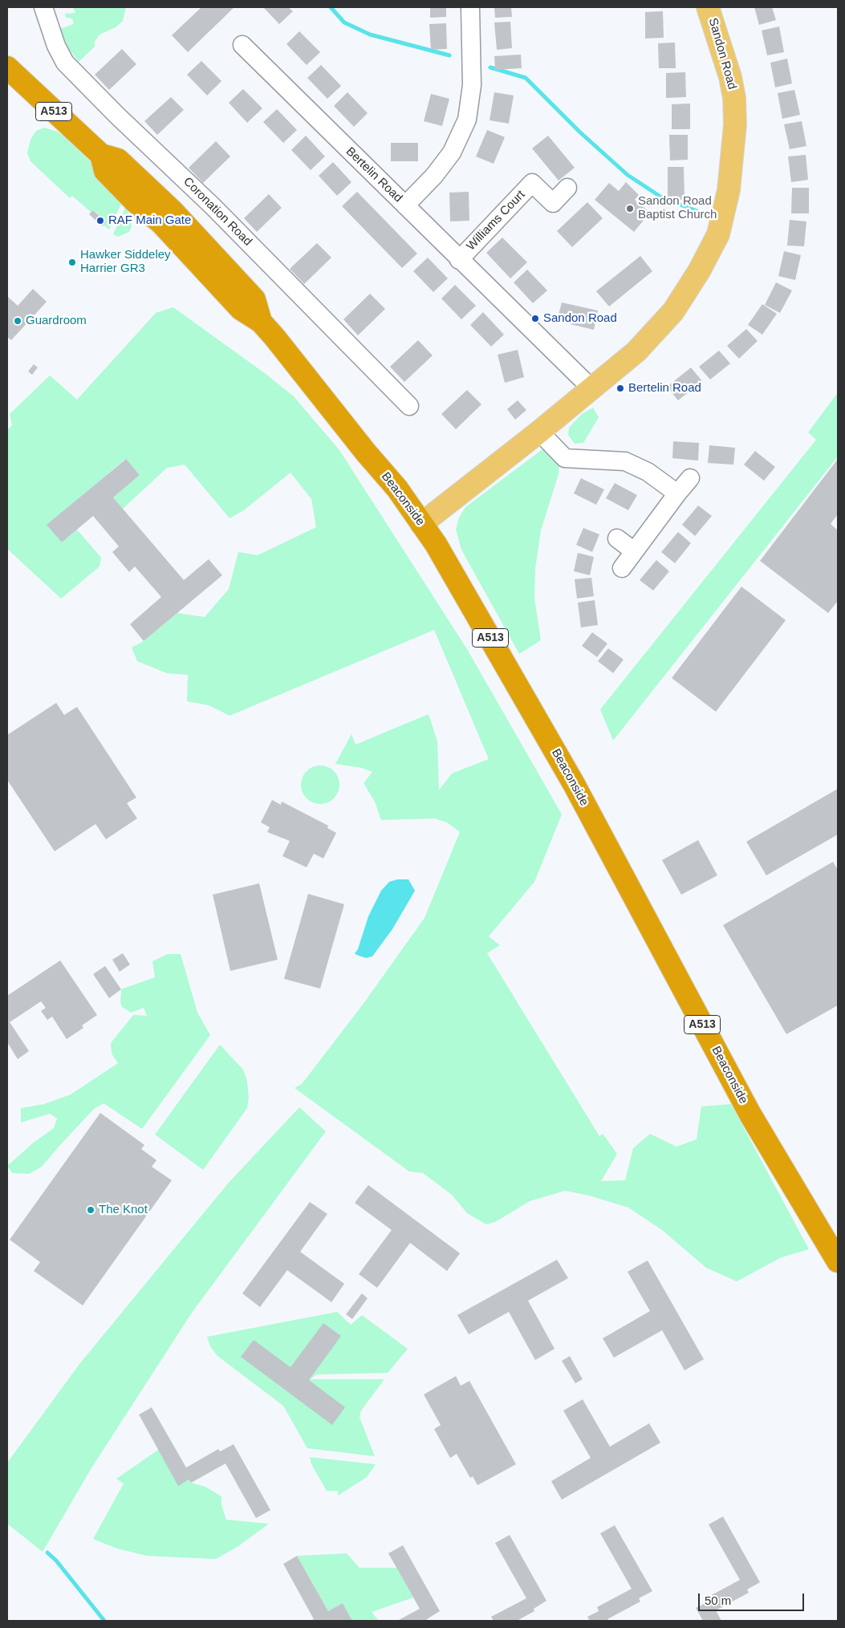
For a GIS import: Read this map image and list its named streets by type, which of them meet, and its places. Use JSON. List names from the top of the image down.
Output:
{
  "streets": {
    "highway": ["A513", "Beaconside"],
    "main road": ["Sandon Road"],
    "street": ["Bertelin Road", "Coronation Road", "Williams Court"]
  },
  "crossings": [
    ["Sandon Road", "Bertelin Road"],
    ["Sandon Road", "Beaconside"],
    ["Bertelin Road", "Williams Court"]
  ],
  "places": [
    "Sandon Road Baptist Church",
    "RAF Main Gate",
    "Hawker Siddeley Harrier GR3",
    "Sandon Road",
    "Guardroom",
    "Bertelin Road",
    "The Knot"
  ],
  "scale_bar": "50 m"
}
